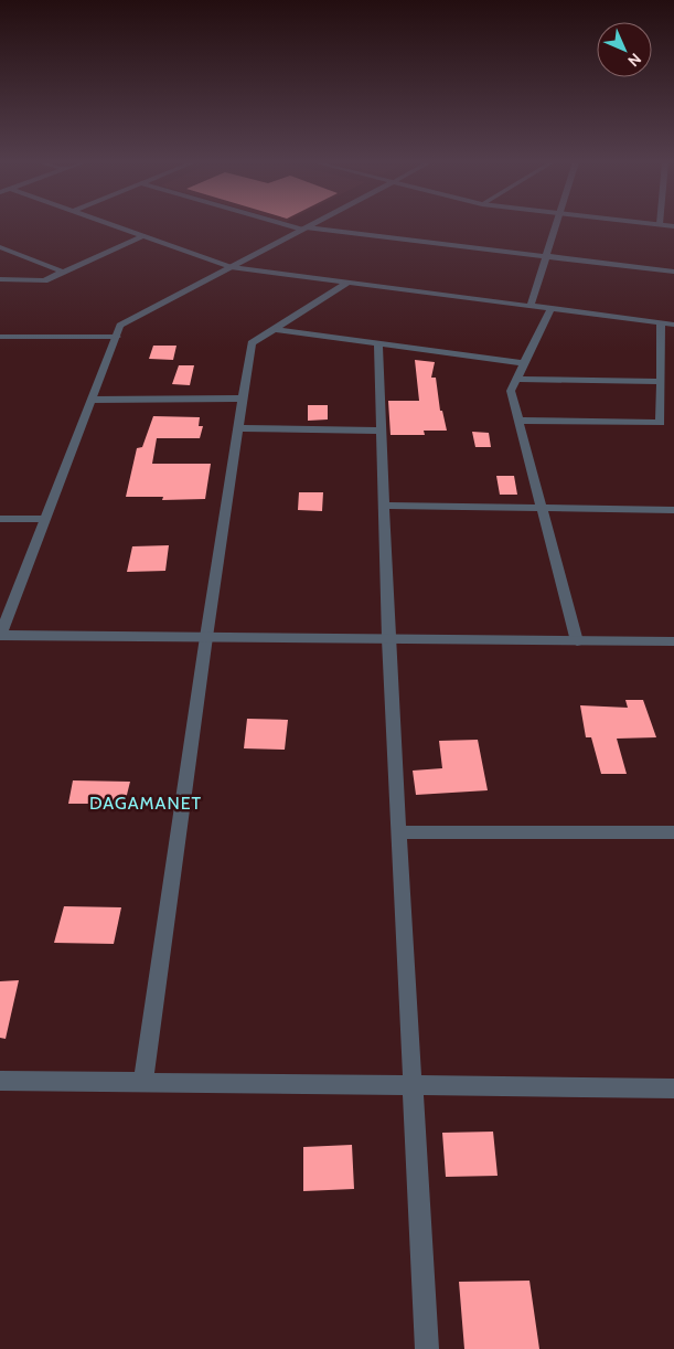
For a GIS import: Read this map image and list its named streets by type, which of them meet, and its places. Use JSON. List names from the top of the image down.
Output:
{
  "districts": ["DAGAMANET"],
  "north": "bottom right"
}
